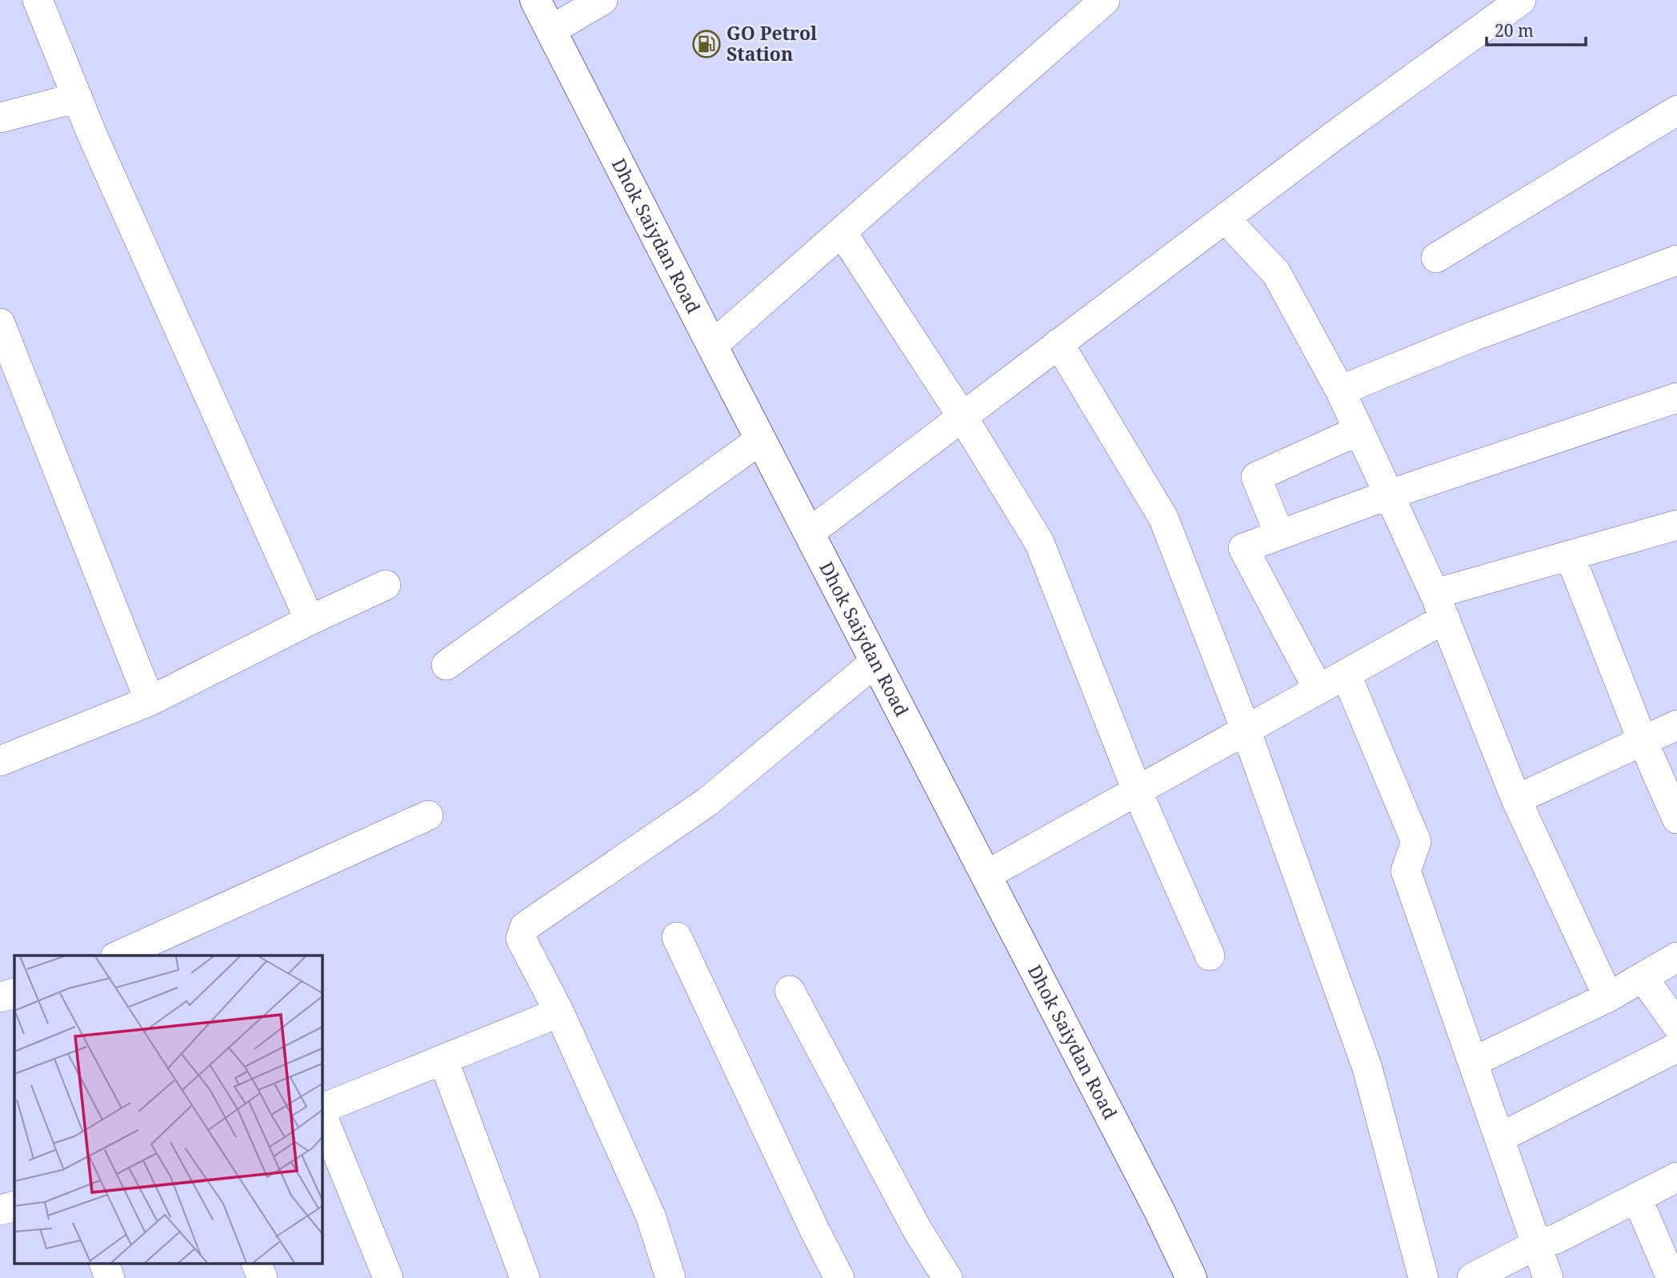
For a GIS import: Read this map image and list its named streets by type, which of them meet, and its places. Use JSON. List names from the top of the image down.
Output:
{
  "streets": {
    "main road": ["Dhok Saiydan Road"]
  },
  "places": {
    "fuel station": ["GO Petrol Station"]
  },
  "scale_bar": "20 m"
}
